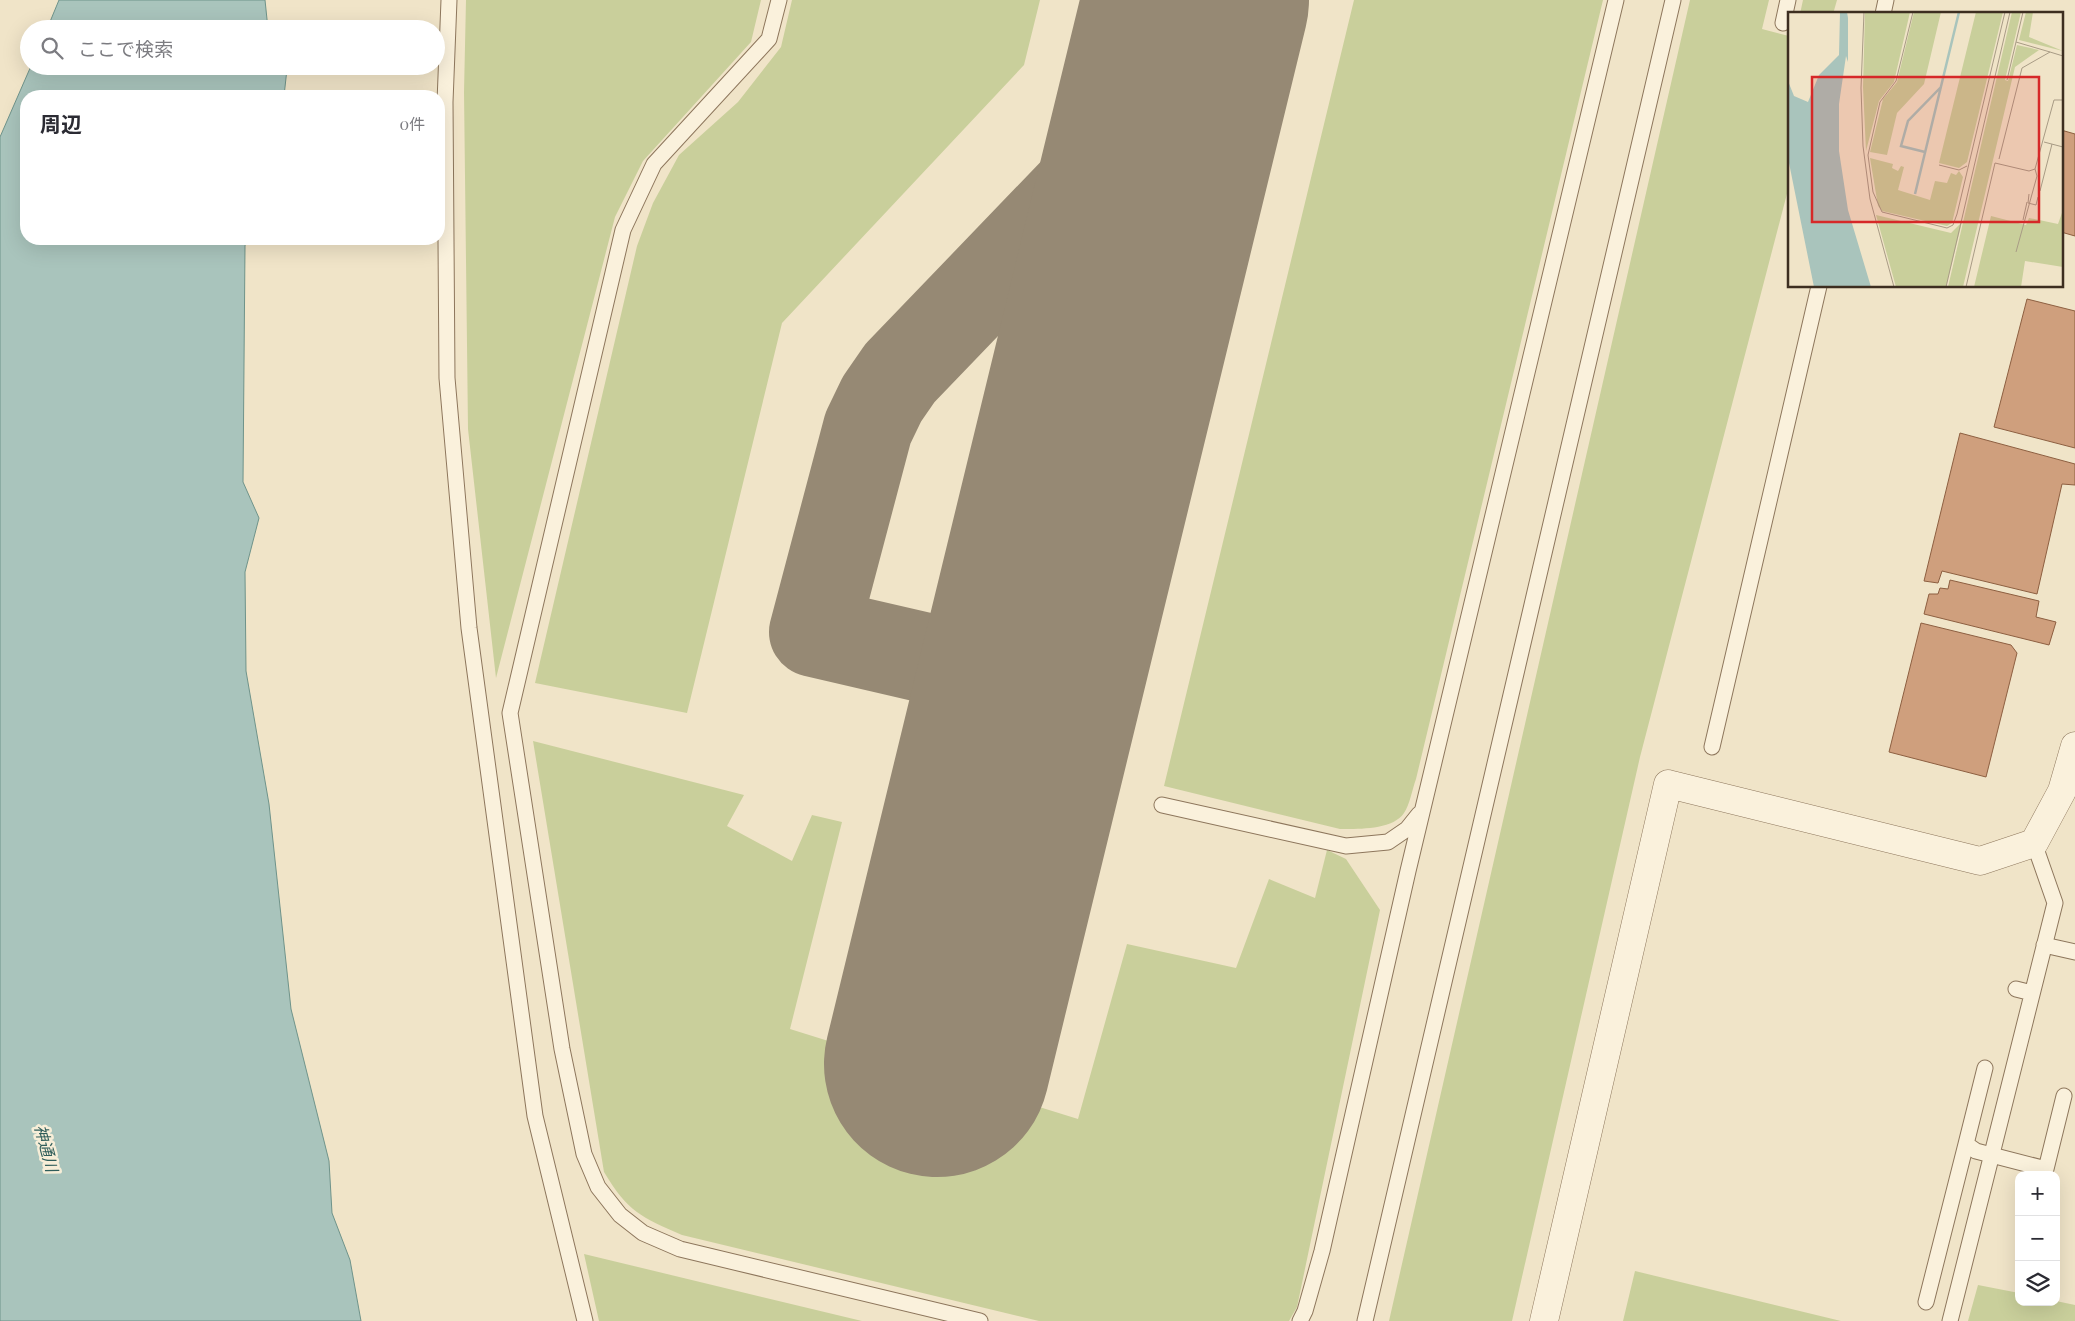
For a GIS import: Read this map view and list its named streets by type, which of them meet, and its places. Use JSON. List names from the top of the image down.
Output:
{
  "water": ["神通川"],
  "page": {
    "search": "ここで検索",
    "heading": ["周辺", "0件"],
    "map_buttons": ["+", "−"]
  }
}
